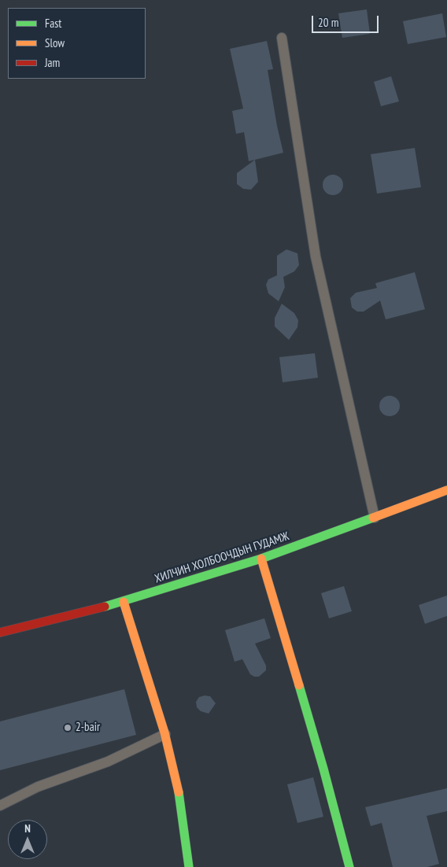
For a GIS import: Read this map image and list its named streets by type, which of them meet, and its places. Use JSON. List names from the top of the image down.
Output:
{
  "streets": {
    "street": ["ХИЛЧИН ХОЛБООЧДЫН ГУДАМЖ"]
  },
  "places": ["2-bair"],
  "legend": ["Fast", "Slow", "Jam"],
  "scale_bar": "20 m",
  "north": "top"
}
